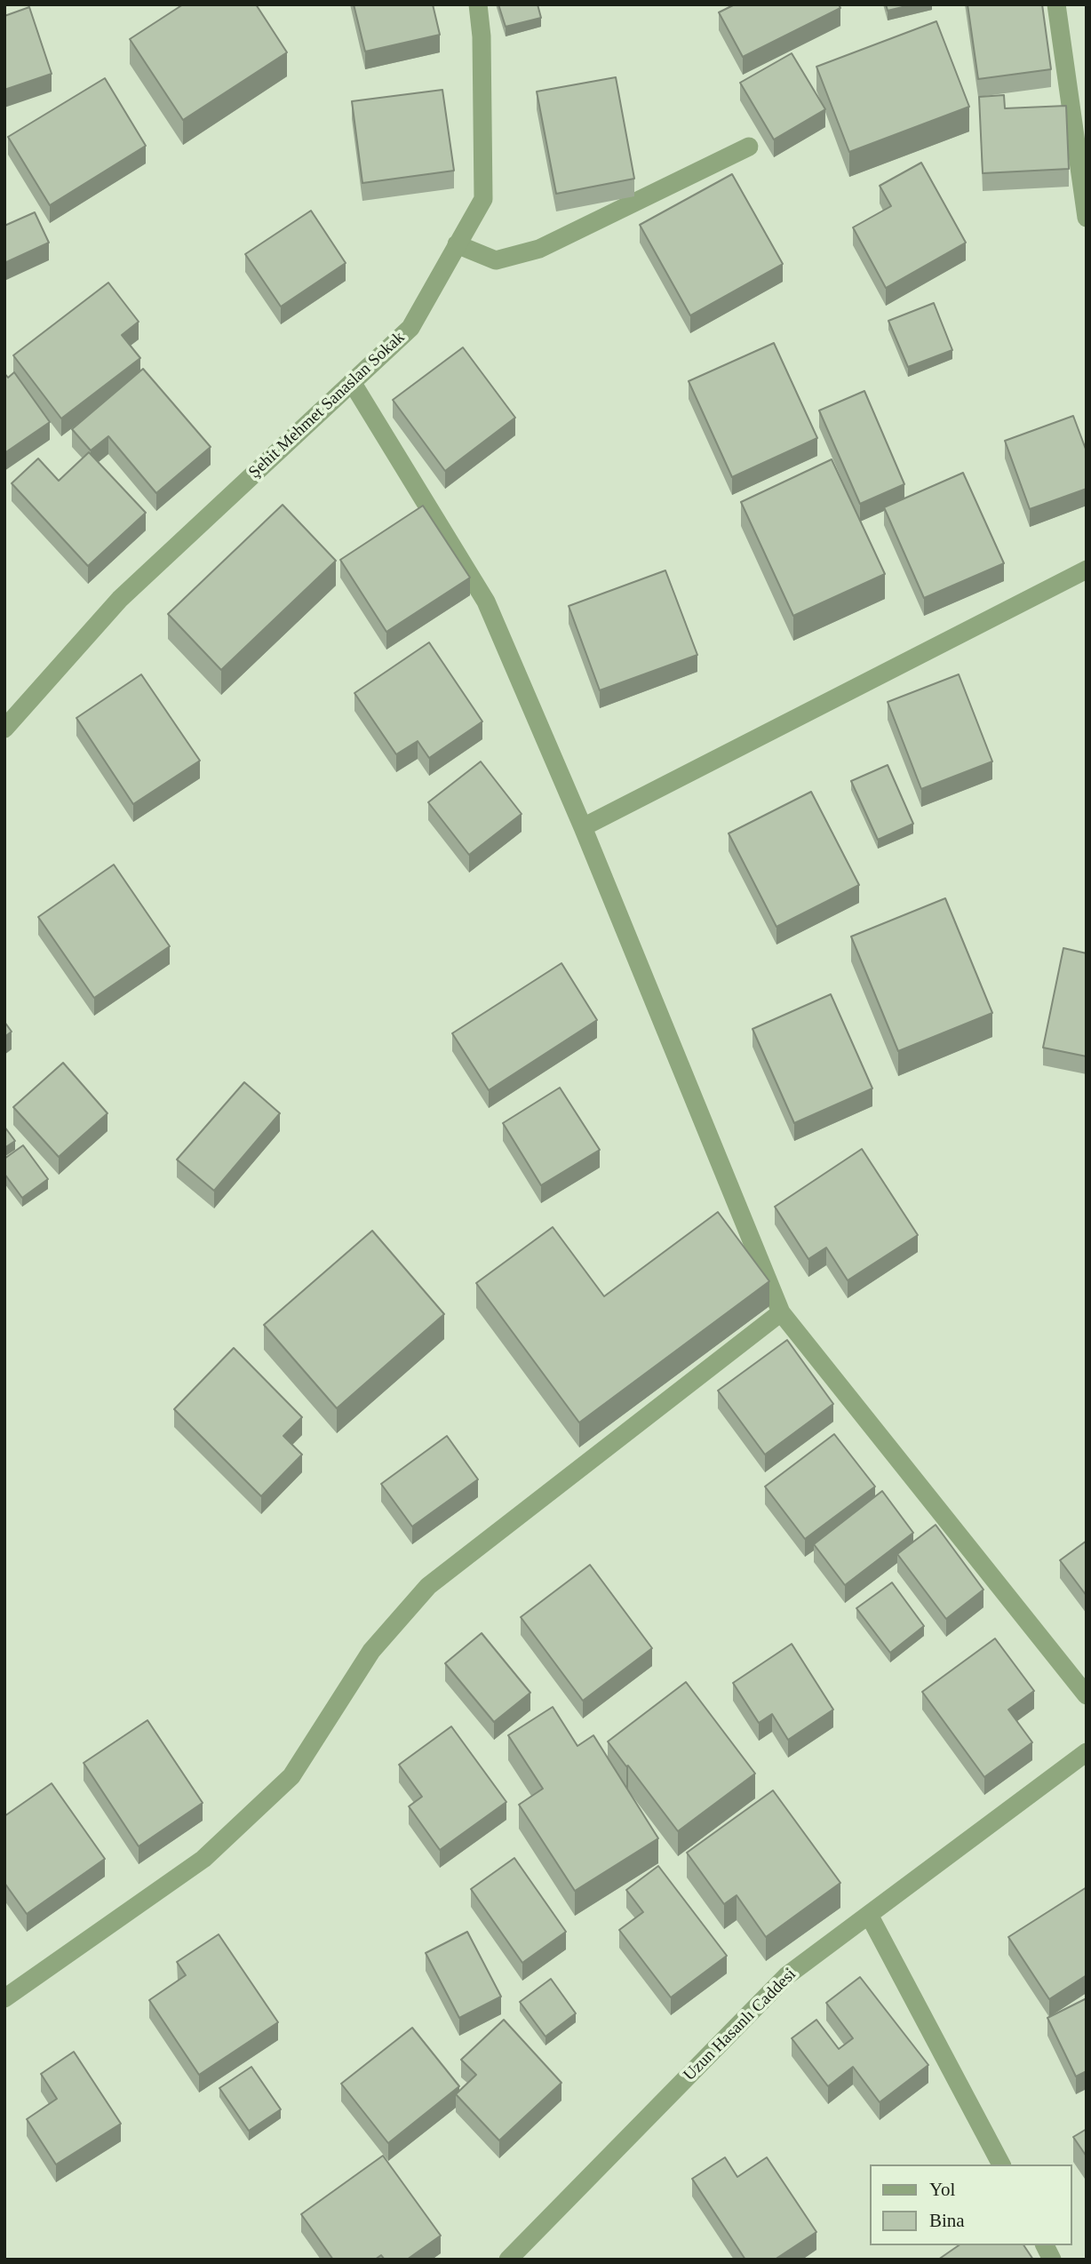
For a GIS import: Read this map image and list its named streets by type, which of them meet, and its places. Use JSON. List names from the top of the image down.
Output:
{
  "streets": {
    "street": ["Şehit Mehmet Sanaslan Sokak", "Uzun Hasanlı Caddesi"]
  },
  "legend": ["Yol", "Bina"]
}
